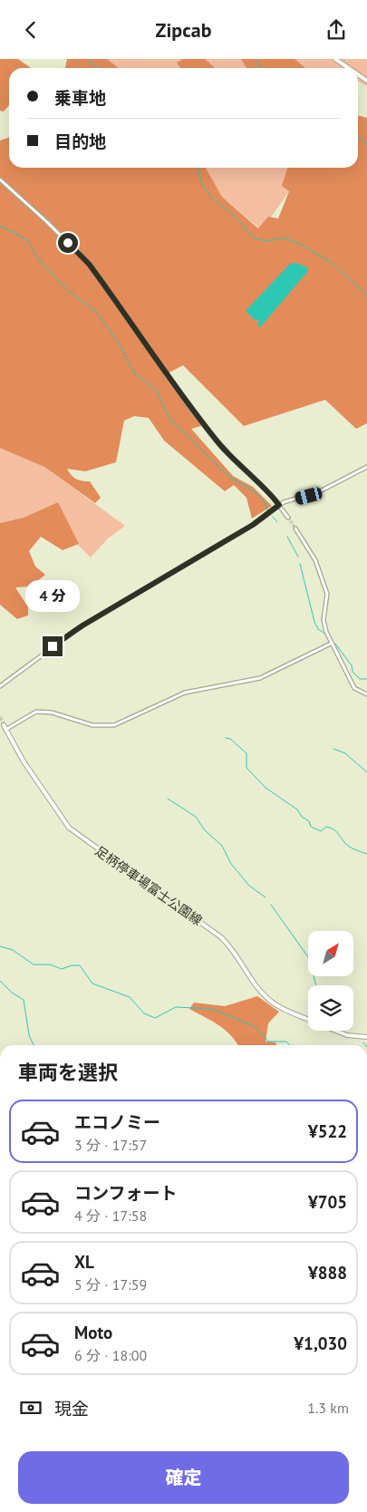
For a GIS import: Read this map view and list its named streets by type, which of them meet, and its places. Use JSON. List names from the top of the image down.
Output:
{
  "streets": {
    "main road": ["足柄停車場富士公園線"]
  },
  "north": "top right",
  "page": {
    "header": "Zipcab",
    "banner": ["乗車地", "目的地"],
    "bubble": "4 分",
    "heading": "車両を選択",
    "list": [
      {
        "name": "エコノミー",
        "note": "3 分 · 17:57",
        "value": "¥522"
      },
      {
        "name": "コンフォート",
        "note": "4 分 · 17:58",
        "value": "¥705"
      },
      {
        "name": "XL",
        "note": "5 分 · 17:59",
        "value": "¥888"
      },
      {
        "name": "Moto",
        "note": "6 分 · 18:00",
        "value": "¥1,030"
      }
    ],
    "pay": ["現金", "1.3 km"],
    "buttons": "確定"
  }
}
